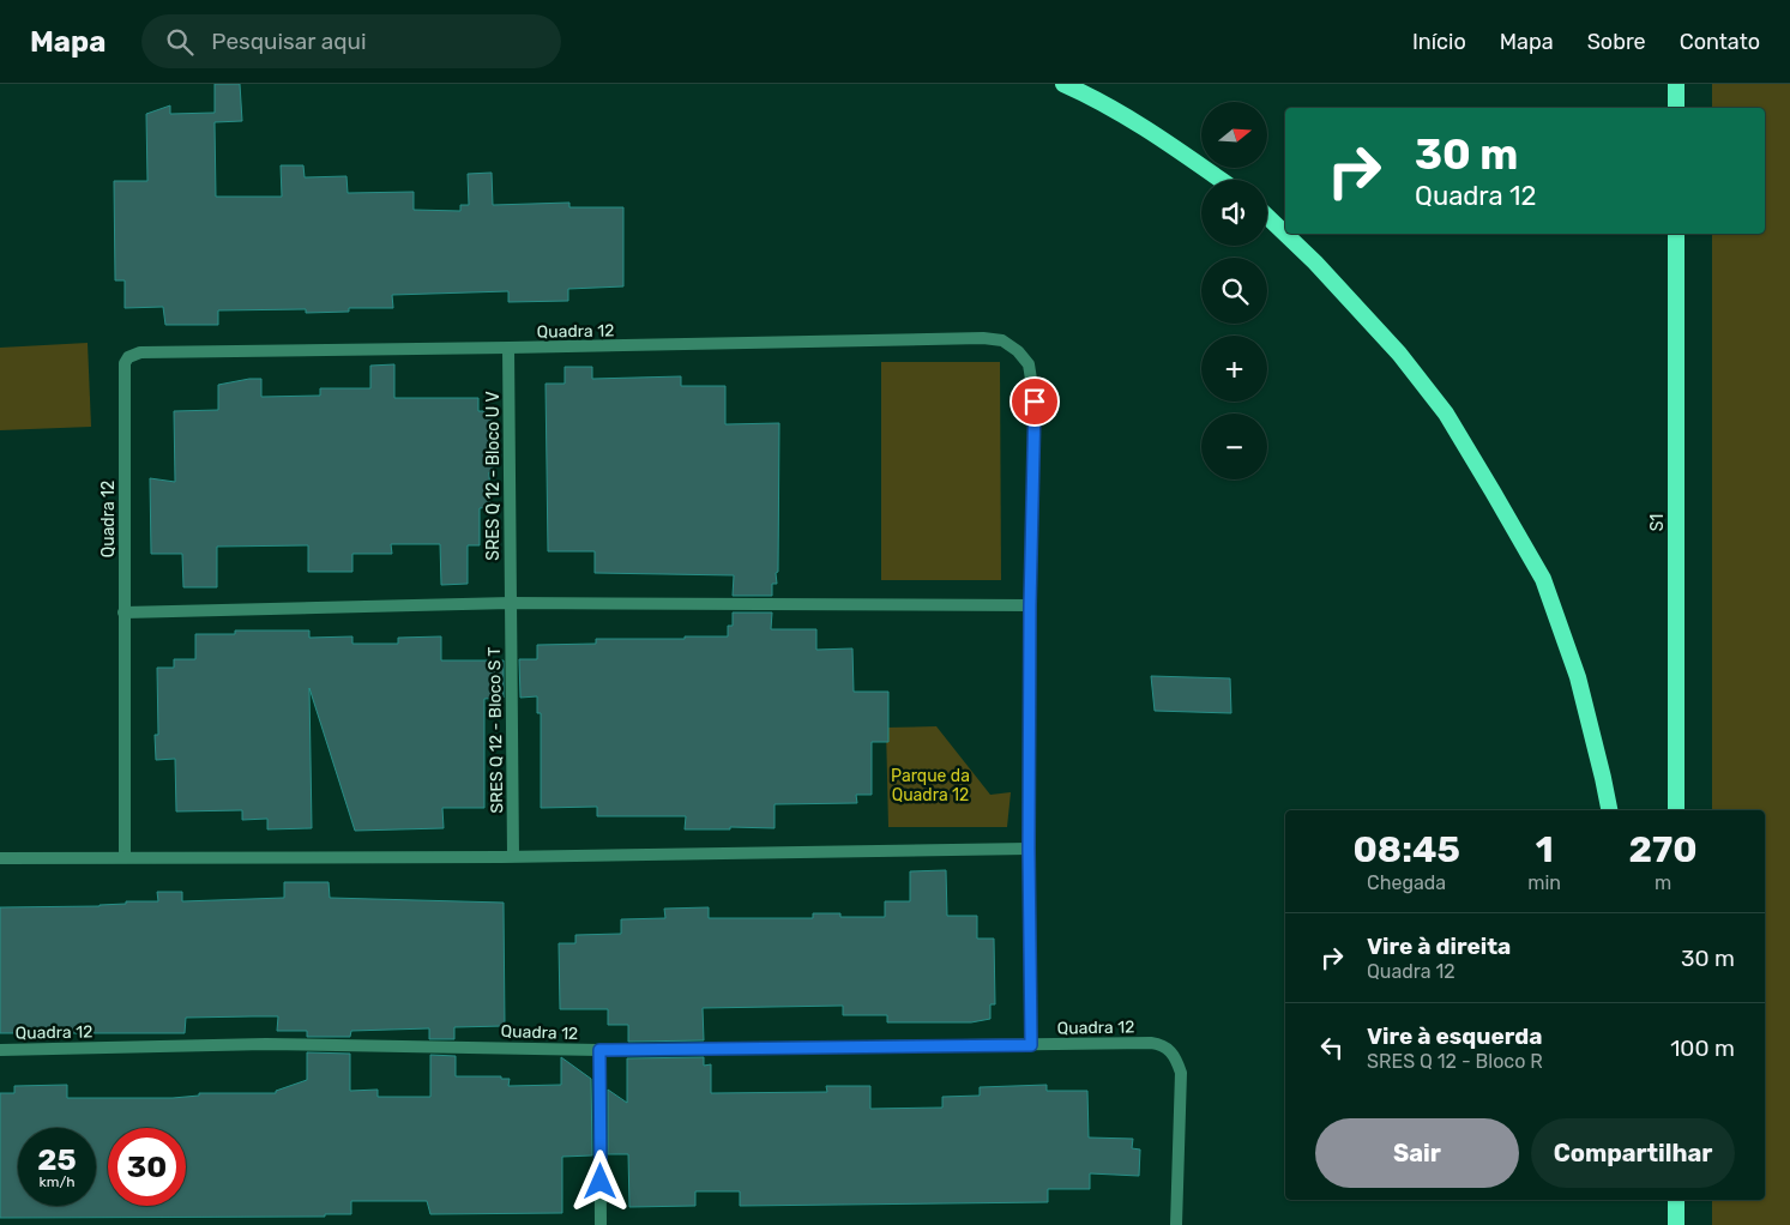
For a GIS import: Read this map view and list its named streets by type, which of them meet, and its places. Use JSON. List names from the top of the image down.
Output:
{
  "streets": {
    "highway": ["S1"],
    "street": ["Quadra 12", "SRES Q 12 - Bloco U V", "SRES Q 12 - Bloco S T"]
  },
  "crossings": [
    ["Quadra 12", "SRES Q 12 - Bloco U V"],
    ["SRES Q 12 - Bloco U V", "SRES Q 12 - Bloco S T"]
  ],
  "parks": ["Parque da Quadra 12"],
  "north": "right",
  "page": {
    "header": "Mapa",
    "search": "Pesquisar aqui",
    "nav": [
      "Início",
      "Mapa",
      "Sobre",
      "Contato"
    ],
    "map_buttons": ["+", "−"],
    "turn": ["30 m", "Quadra 12"],
    "eta": [
      "08:45",
      "Chegada",
      "1",
      "min",
      "270",
      "m"
    ],
    "list": [
      {
        "name": "Vire à direita",
        "note": "Quadra 12",
        "value": "30 m"
      },
      {
        "name": "Vire à esquerda",
        "note": "SRES Q 12 - Bloco R",
        "value": "100 m"
      }
    ],
    "buttons": ["Sair", "Compartilhar"],
    "speed": "25 km/h",
    "limit": "30"
  }
}
